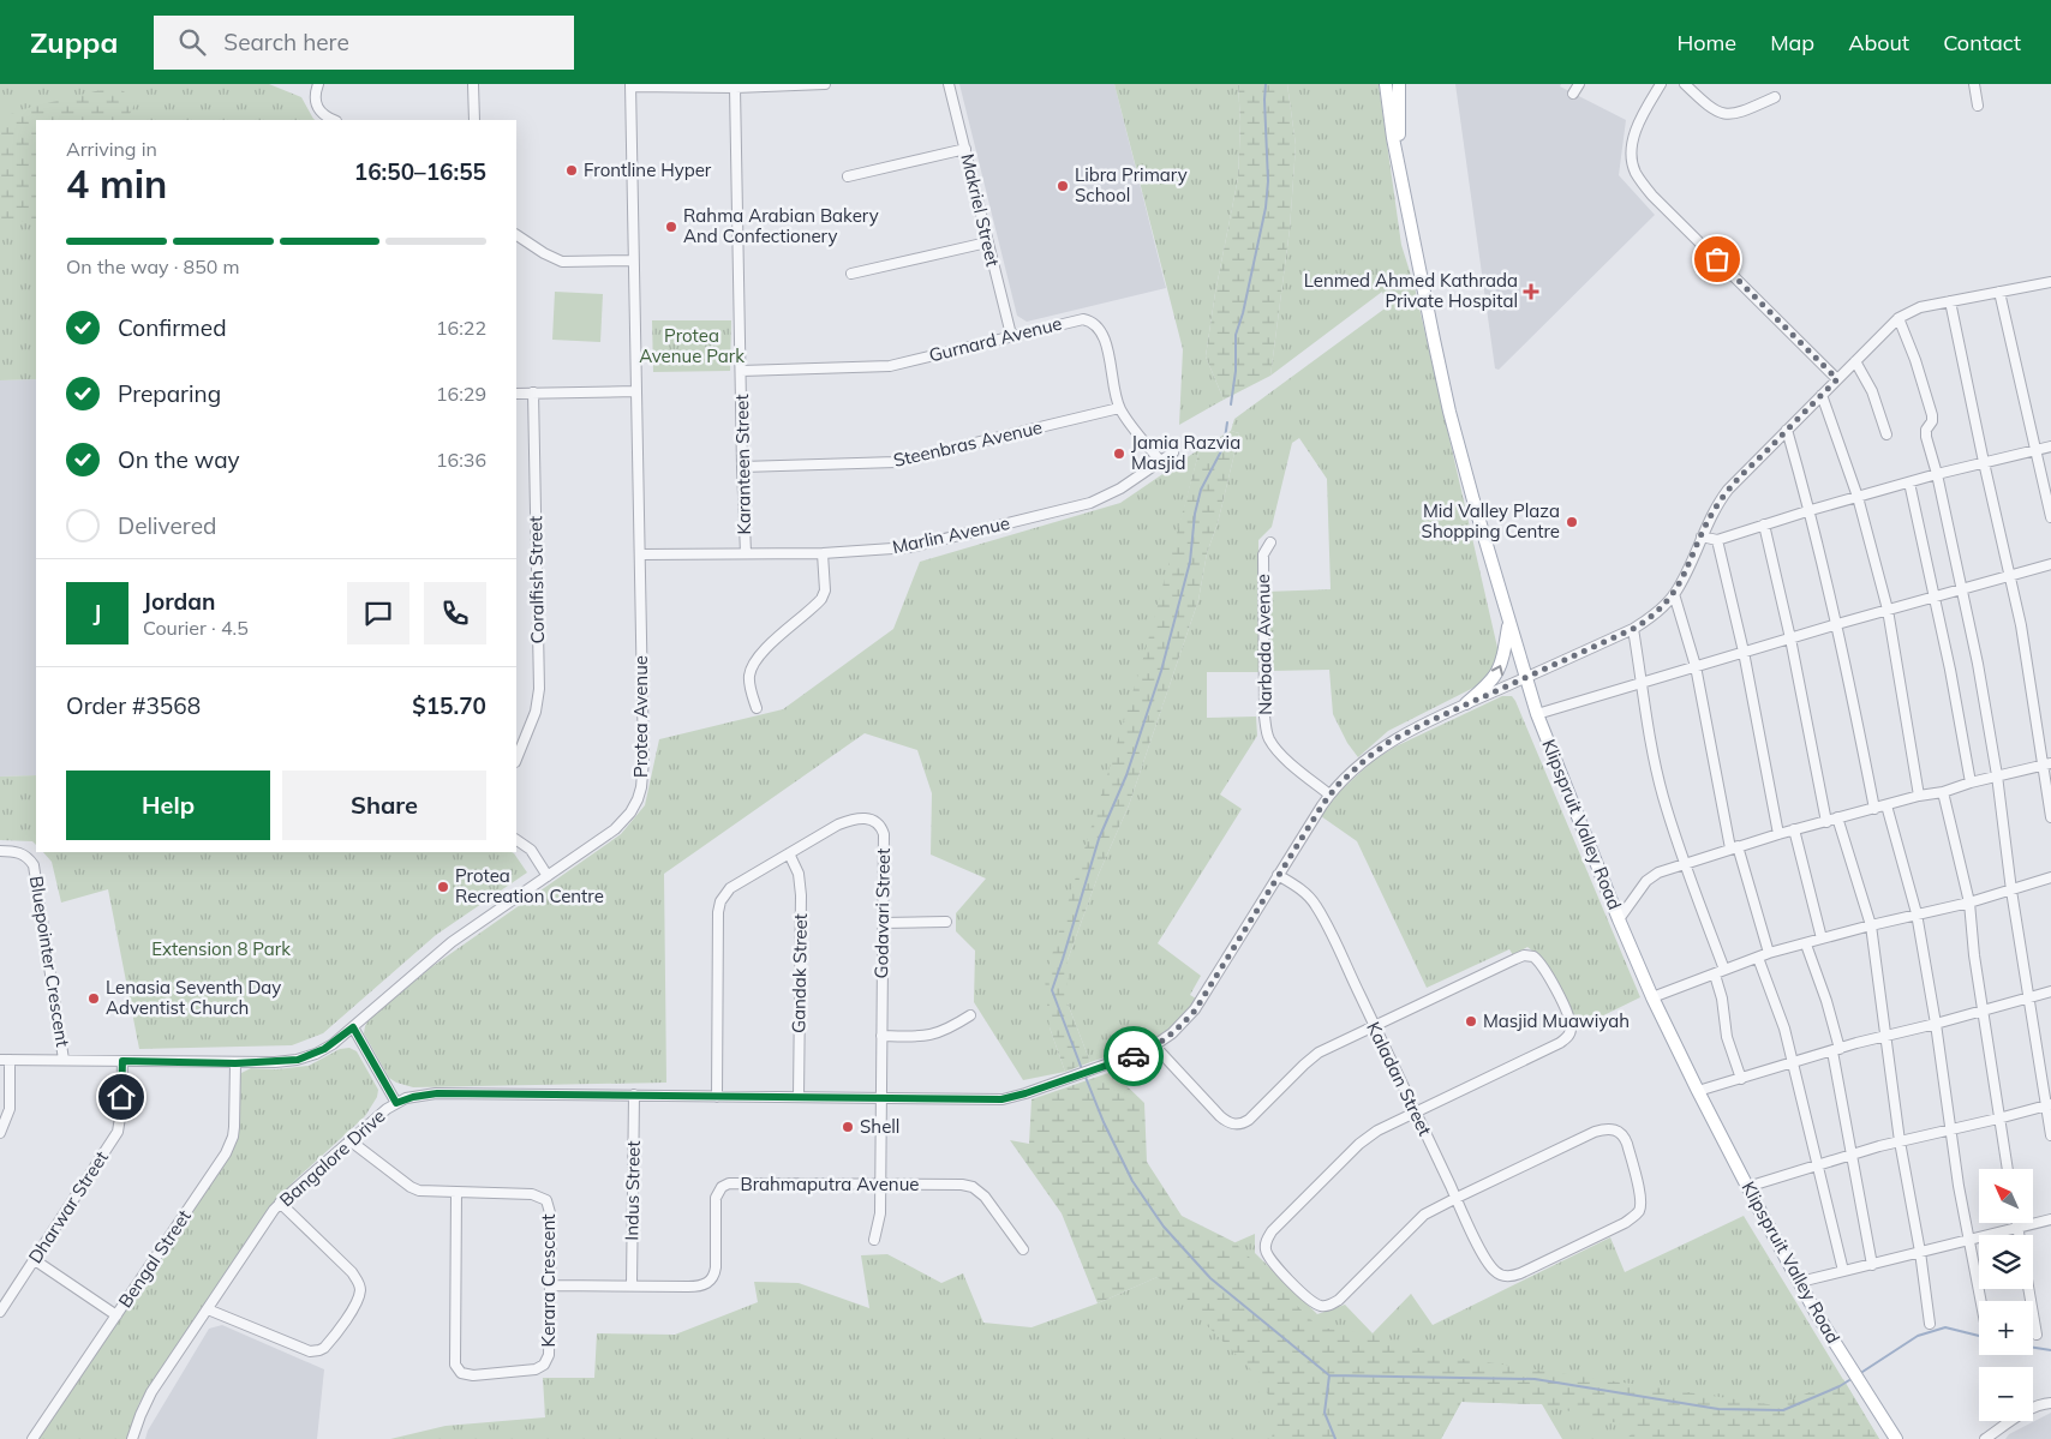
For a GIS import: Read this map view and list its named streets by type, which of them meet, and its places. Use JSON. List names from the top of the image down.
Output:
{
  "streets": {
    "main road": ["Klipspruit Valley Road"],
    "street": [
      "Makriel Street",
      "Gurnard Avenue",
      "Steenbras Avenue",
      "Karanteen Street",
      "Marlin Avenue",
      "Coralfish Street",
      "Narbada Avenue",
      "Protea Avenue",
      "Godavari Street",
      "Bluepointer Crescent",
      "Gandak Street",
      "Kaladan Street",
      "Bangalore Drive",
      "Brahmaputra Avenue",
      "Indus Street",
      "Dharwar Street",
      "Bengal Street",
      "Kerara Crescent"
    ]
  },
  "crossings": [
    ["Makriel Street", "Gurnard Avenue"],
    ["Gurnard Avenue", "Steenbras Avenue"],
    ["Gurnard Avenue", "Karanteen Street"],
    ["Gurnard Avenue", "Marlin Avenue"],
    ["Steenbras Avenue", "Karanteen Street"],
    ["Karanteen Street", "Marlin Avenue"],
    ["Marlin Avenue", "Protea Avenue"],
    ["Narbada Avenue", "Bangalore Drive"],
    ["Protea Avenue", "Bluepointer Crescent"],
    ["Protea Avenue", "Dharwar Street"],
    ["Protea Avenue", "Bengal Street"],
    ["Klipspruit Valley Road", "Bangalore Drive"],
    ["Godavari Street", "Gandak Street"],
    ["Godavari Street", "Bangalore Drive"],
    ["Godavari Street", "Brahmaputra Avenue"],
    ["Gandak Street", "Bangalore Drive"],
    ["Kaladan Street", "Bangalore Drive"],
    ["Bangalore Drive", "Indus Street"],
    ["Brahmaputra Avenue", "Indus Street"],
    ["Brahmaputra Avenue", "Kerara Crescent"]
  ],
  "parks": ["Protea Avenue Park", "Extension 8 Park"],
  "places": {
    "other": [
      "Frontline Hyper",
      "Libra Primary School",
      "Rahma Arabian Bakery And Confectionery",
      "Jamia Razvia Masjid",
      "Mid Valley Plaza Shopping Centre",
      "Protea Recreation Centre",
      "Lenasia Seventh Day Adventist Church",
      "Masjid Muawiyah",
      "Shell"
    ],
    "health": ["Lenmed Ahmed Kathrada Private Hospital"]
  },
  "north": "top left",
  "page": {
    "header": "Zuppa",
    "search": "Search here",
    "nav": [
      "Home",
      "Map",
      "About",
      "Contact"
    ],
    "heading": ["4 min", "Arriving in", "16:50–16:55"],
    "panel": [
      "Jordan",
      "Courier · 4.5",
      "Order #3568",
      "$15.70"
    ],
    "bar": "On the way · 850 m",
    "list": [
      ["Confirmed", "16:22"],
      ["Preparing", "16:29"],
      ["On the way", "16:36"],
      "Delivered"
    ],
    "round": "J",
    "buttons": ["Help", "Share"],
    "map_buttons": ["+", "−"]
  }
}
